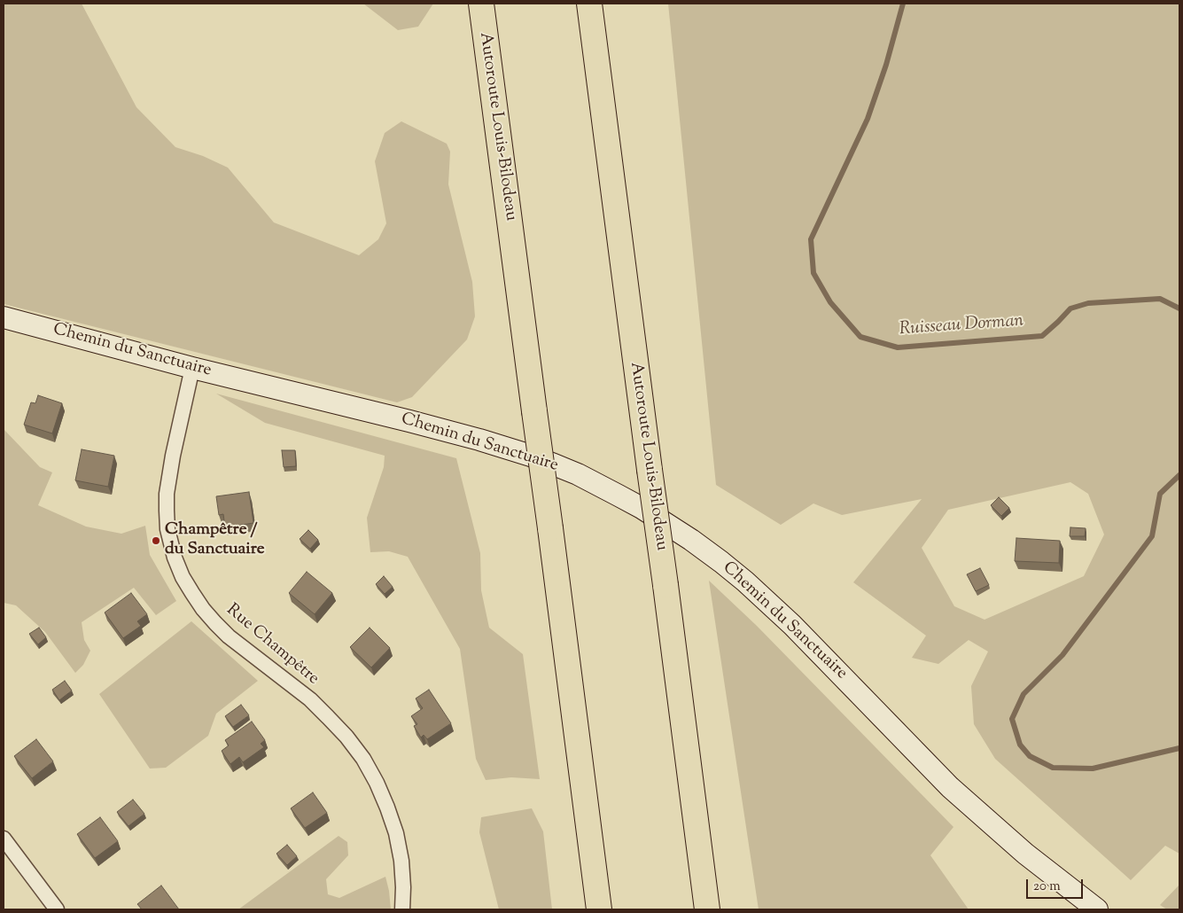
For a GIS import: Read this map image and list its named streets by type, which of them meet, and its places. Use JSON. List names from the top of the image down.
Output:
{
  "streets": {
    "highway": ["Autoroute Louis-Bilodeau"],
    "street": ["Chemin du Sanctuaire", "Rue Champêtre"]
  },
  "crossings": [
    ["Chemin du Sanctuaire", "Rue Champêtre"]
  ],
  "water": ["Ruisseau Dorman"],
  "places": ["Champêtre / du Sanctuaire"],
  "scale_bar": "20 m"
}
